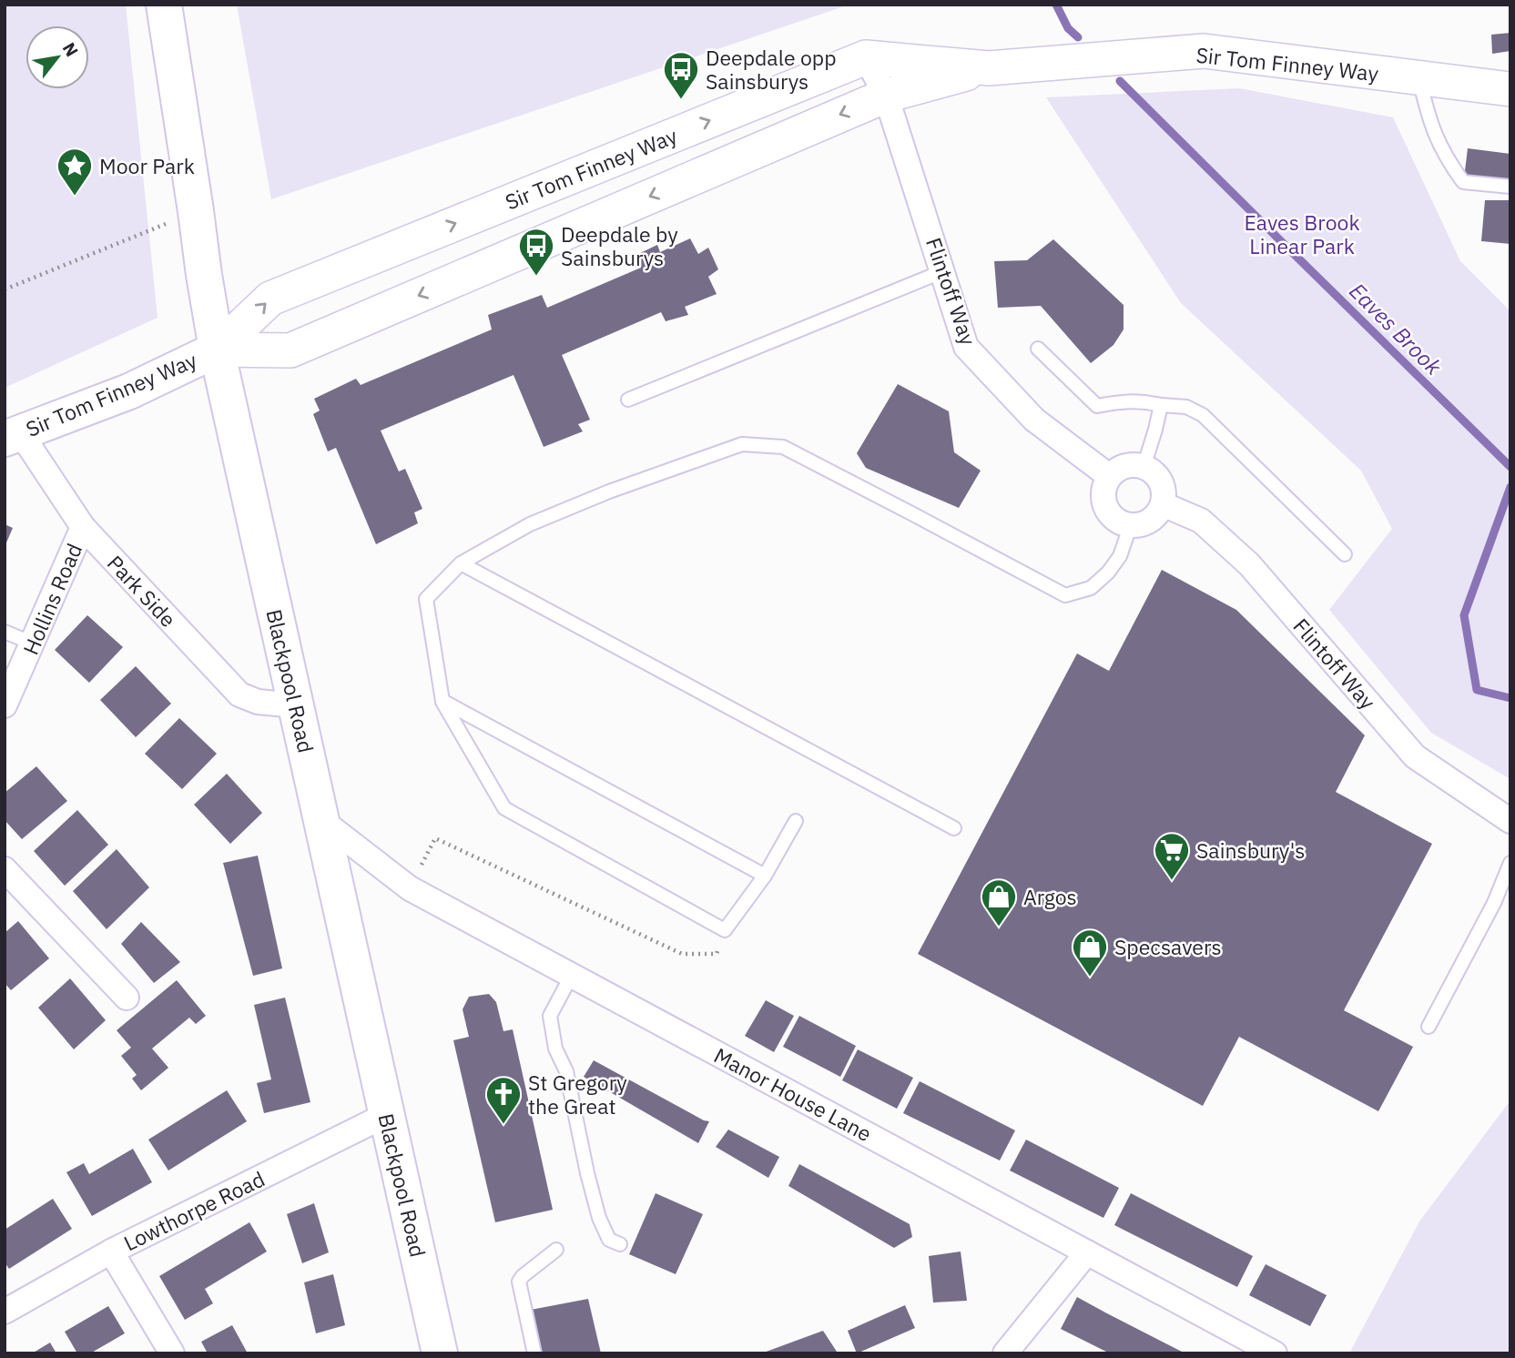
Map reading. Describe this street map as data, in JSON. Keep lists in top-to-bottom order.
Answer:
{
  "streets": {
    "main road": ["Sir Tom Finney Way", "Blackpool Road"],
    "street": [
      "Flintoff Way",
      "Park Side",
      "Hollins Road",
      "Manor House Lane",
      "Lowthorpe Road"
    ]
  },
  "crossings": [
    ["Sir Tom Finney Way", "Flintoff Way"],
    ["Sir Tom Finney Way", "Park Side"],
    ["Sir Tom Finney Way", "Blackpool Road"],
    ["Park Side", "Hollins Road"],
    ["Park Side", "Blackpool Road"],
    ["Blackpool Road", "Manor House Lane"],
    ["Blackpool Road", "Lowthorpe Road"]
  ],
  "water": ["Eaves Brook"],
  "parks": ["Eaves Brook Linear Park"],
  "places": {
    "bus stop": ["Deepdale opp Sainsburys", "Deepdale by Sainsburys"],
    "place": ["Moor Park"],
    "supermarket": ["Sainsbury's"],
    "shop": ["Argos", "Specsavers"],
    "church": ["St Gregory the Great"]
  },
  "north": "top right"
}
